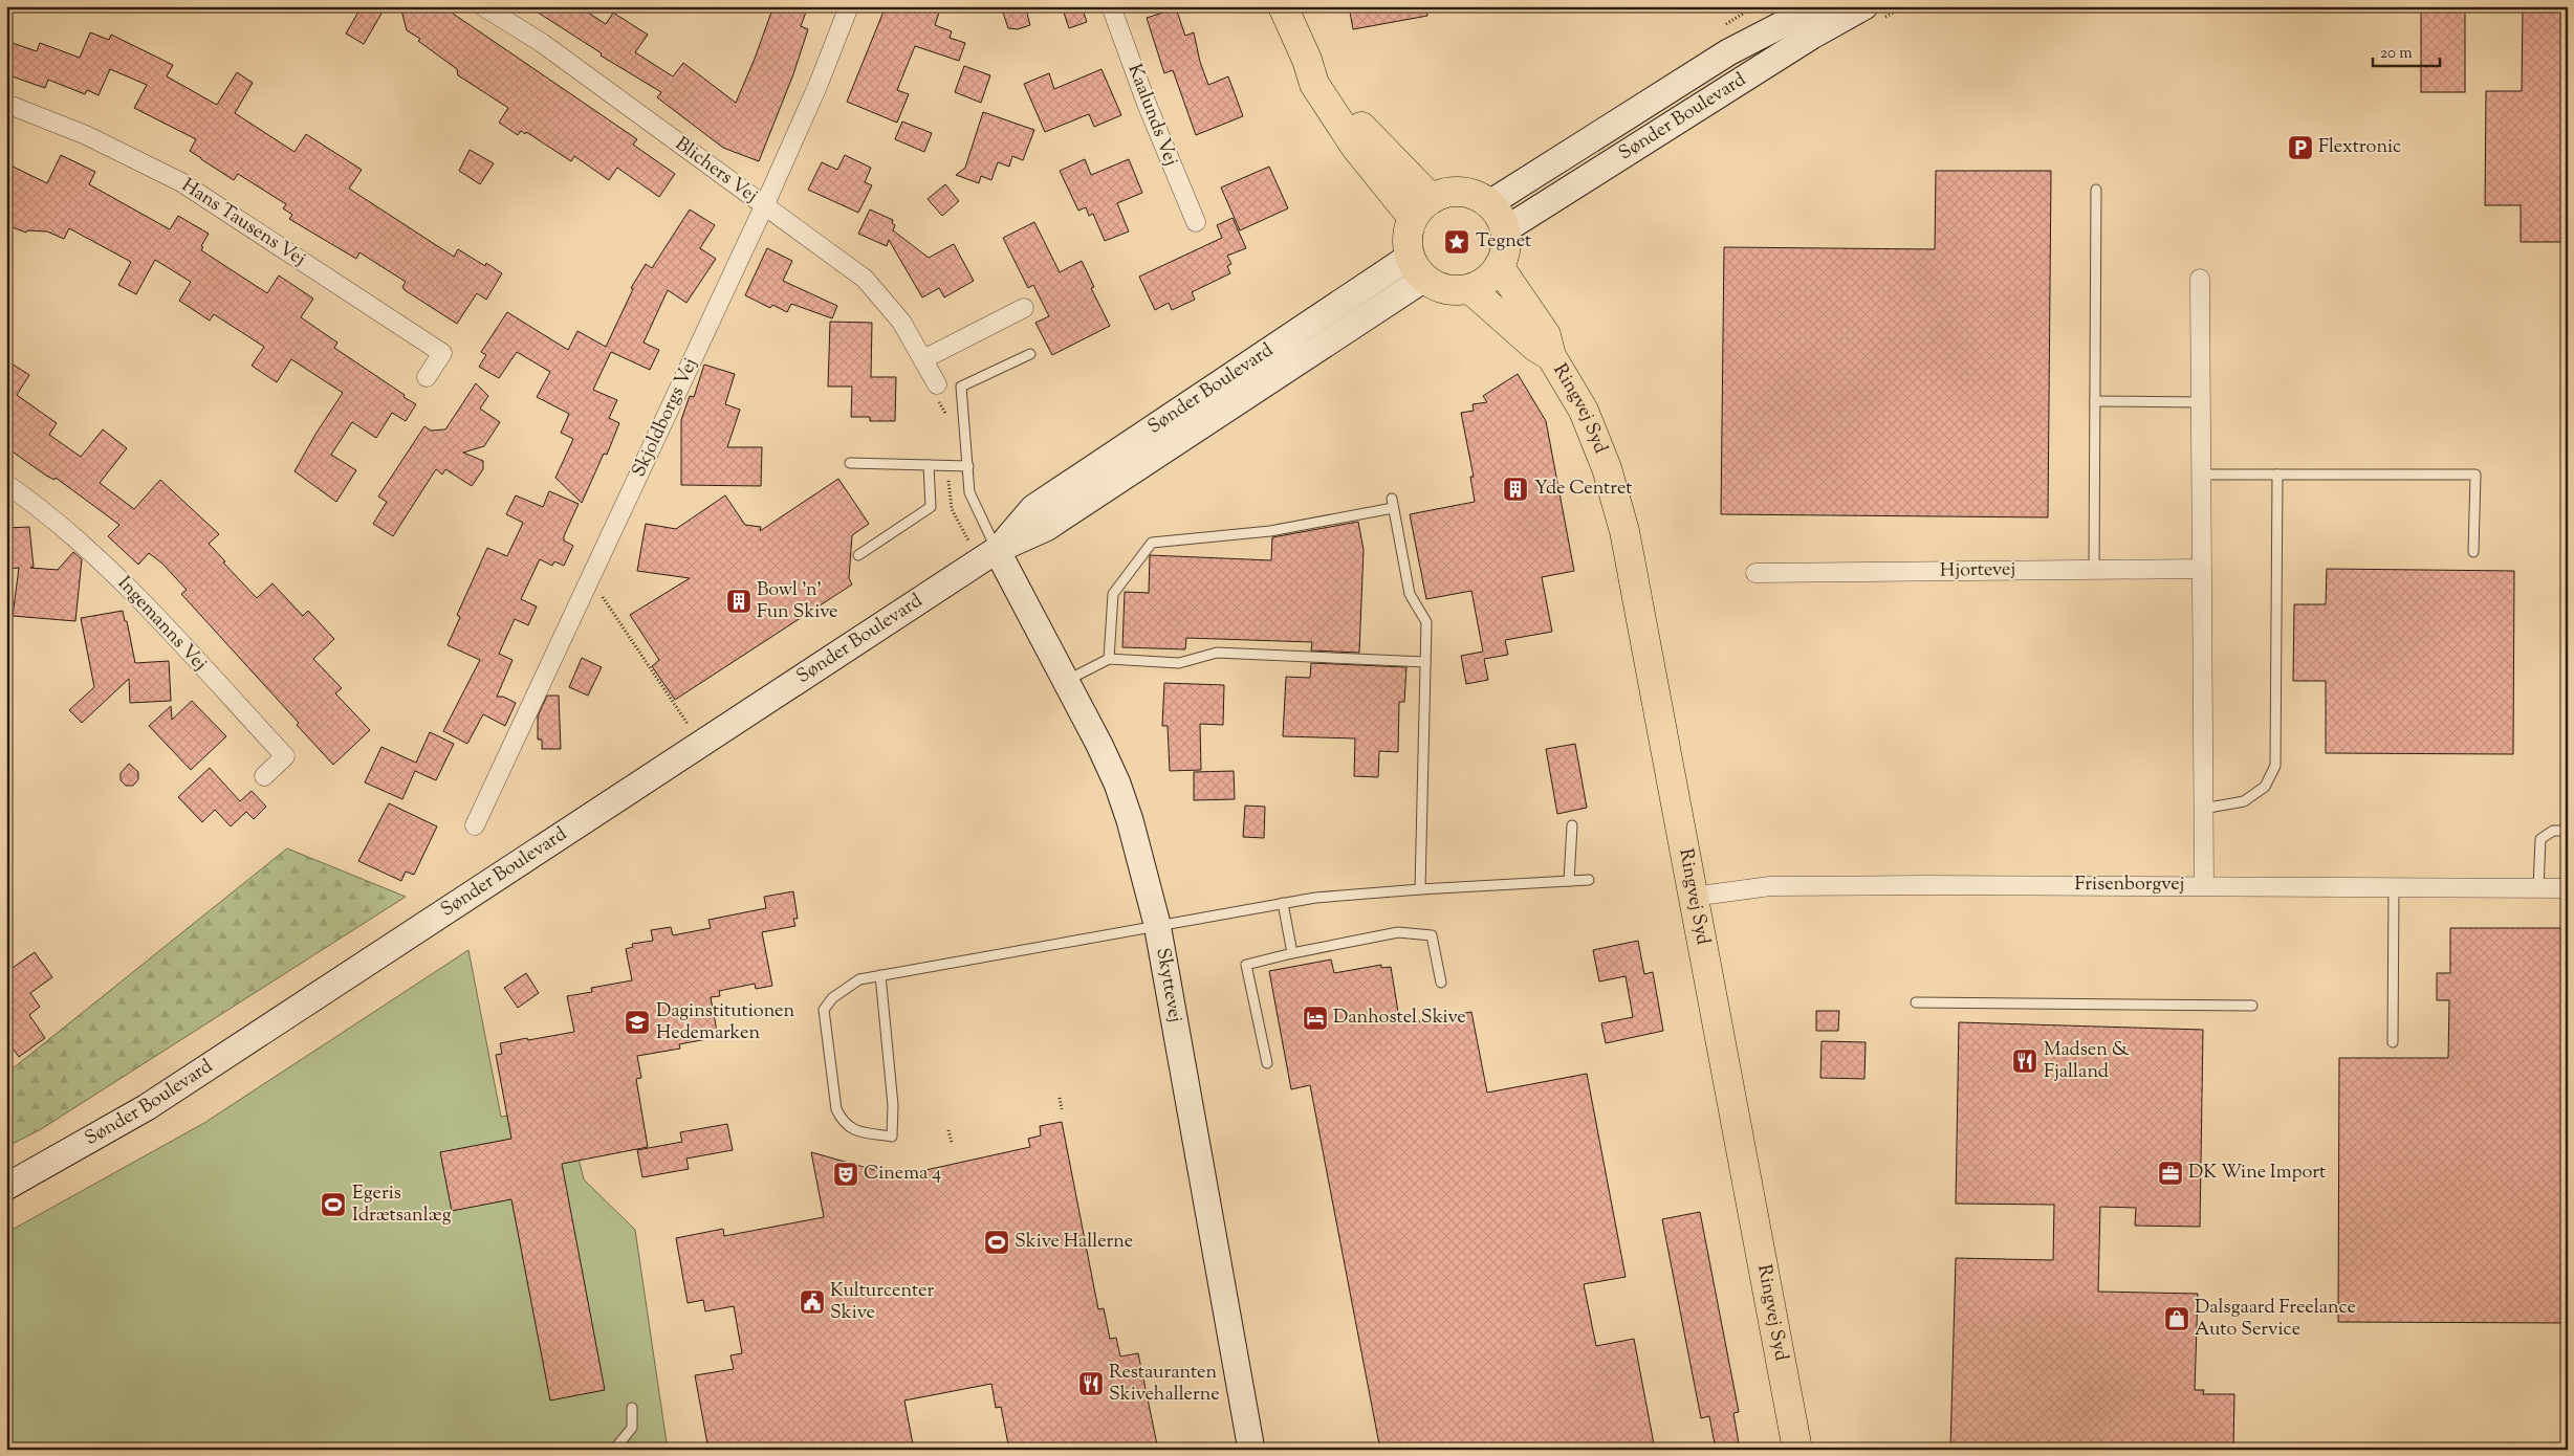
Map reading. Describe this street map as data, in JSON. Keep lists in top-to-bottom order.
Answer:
{
  "streets": {
    "main road": ["Ringvej Syd"],
    "street": [
      "Kaalunds Vej",
      "Sønder Boulevard",
      "Blichers Vej",
      "Hans Tausens Vej",
      "Skjoldborgs Vej",
      "Hjortevej",
      "Ingemanns Vej",
      "Frisenborgvej",
      "Skyttevej"
    ]
  },
  "crossings": [
    ["Sønder Boulevard", "Ringvej Syd"],
    ["Sønder Boulevard", "Skyttevej"],
    ["Blichers Vej", "Skjoldborgs Vej"],
    ["Ringvej Syd", "Frisenborgvej"]
  ],
  "places": {
    "parking": ["Flextronic"],
    "place": ["Tegnet"],
    "building": ["Yde Centret", "Bowl 'n' Fun Skive"],
    "hotel": ["Danhostel Skive"],
    "school or university": ["Daginstitutionen Hedemarken"],
    "restaurant": ["Madsen & Fjalland", "Restauranten Skivehallerne"],
    "office": ["DK Wine Import"],
    "theatre": ["Cinema 4"],
    "sports": ["Egeris Idrætsanlæg", "Skive Hallerne"],
    "public building": ["Kulturcenter Skive"],
    "shop": ["Dalsgaard Freelance Auto Service"]
  },
  "scale_bar": "20 m"
}
